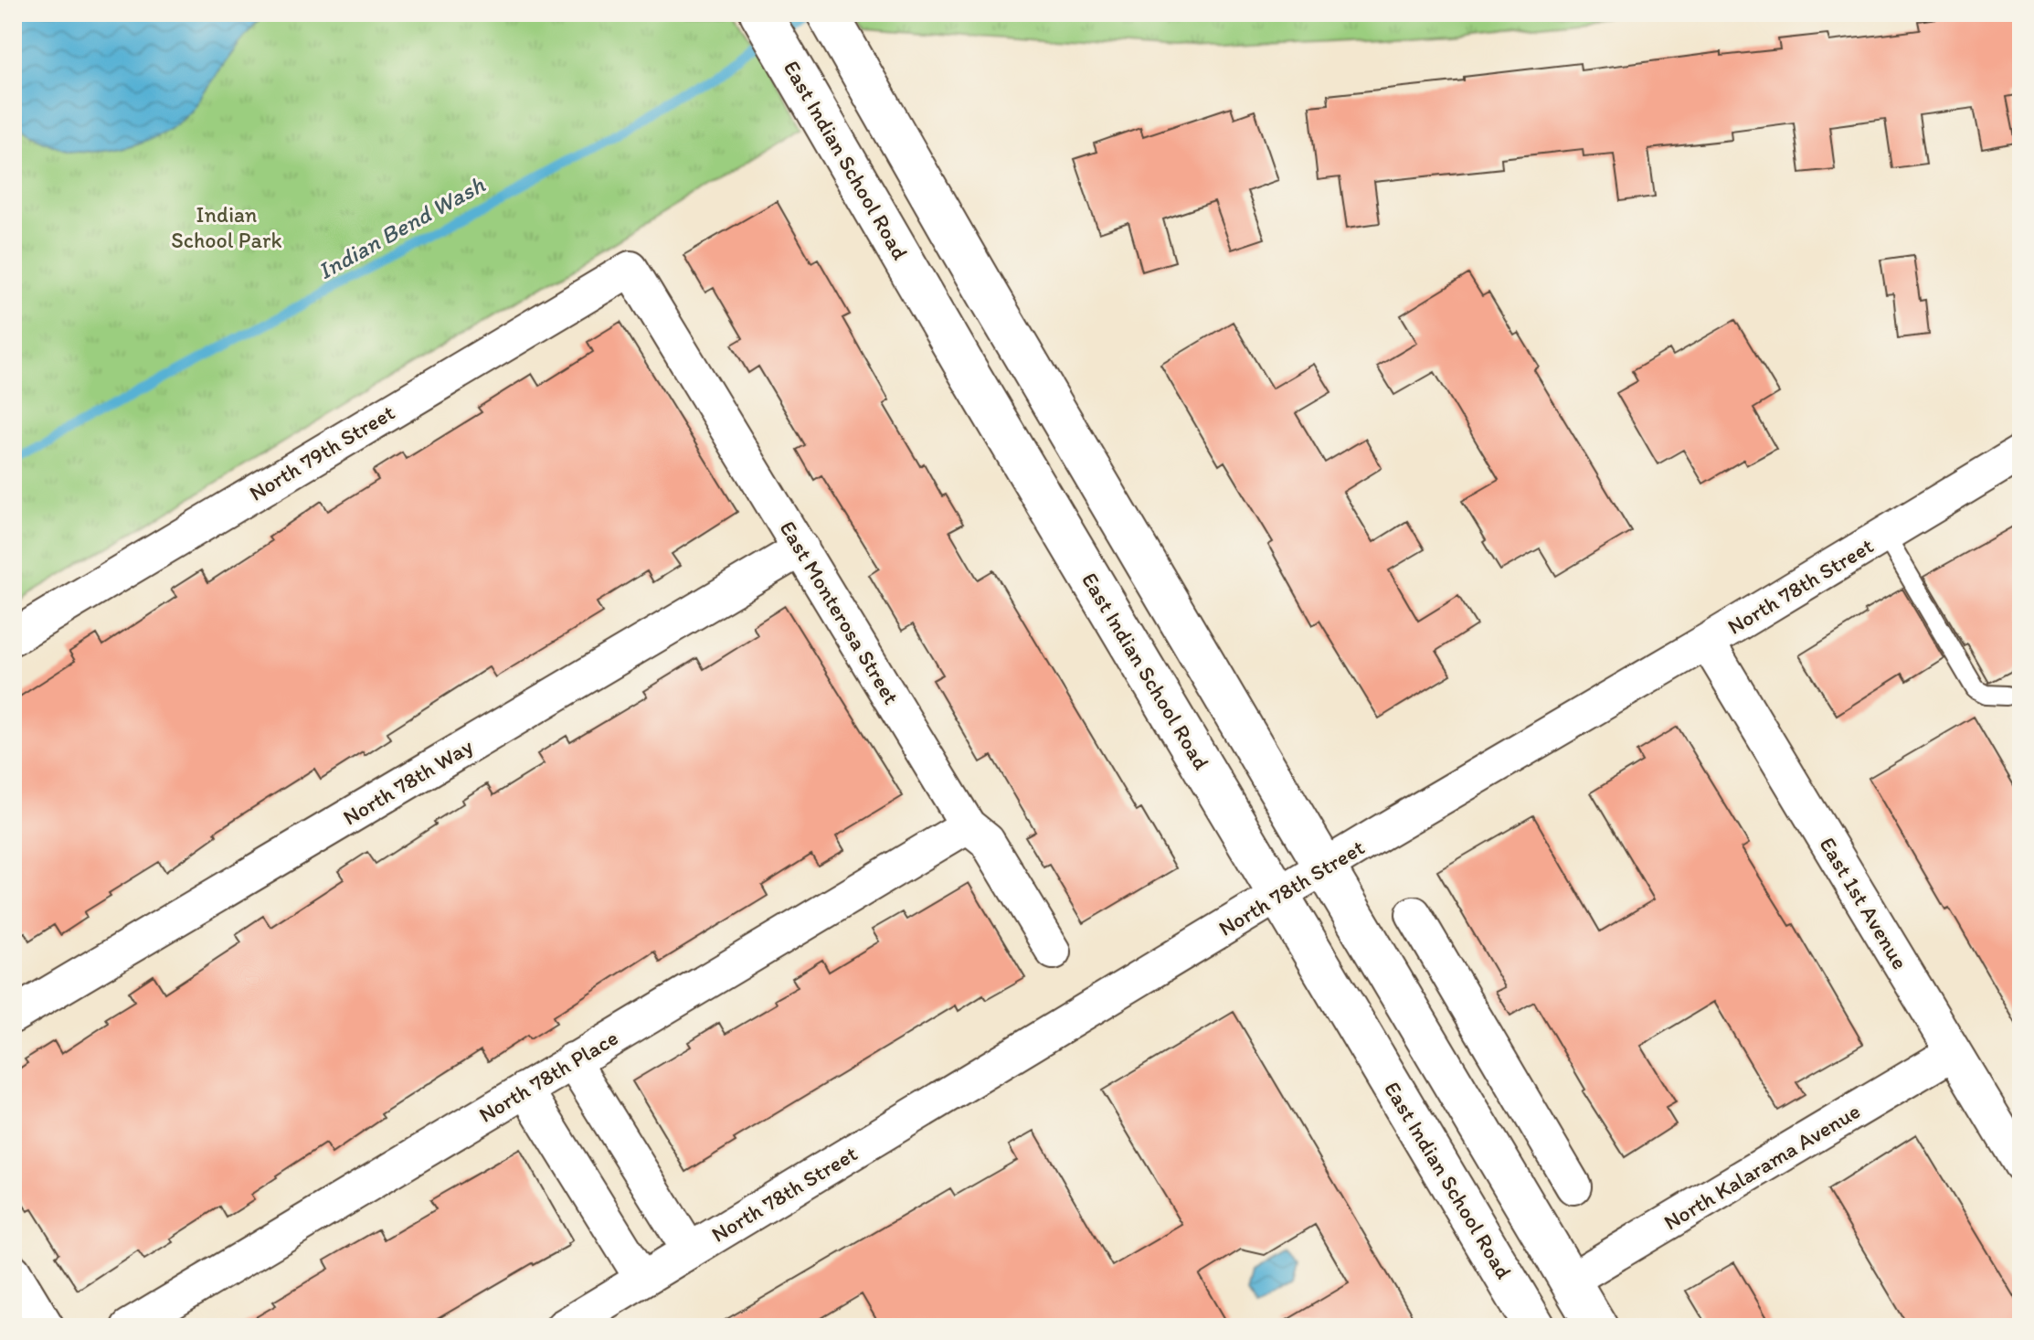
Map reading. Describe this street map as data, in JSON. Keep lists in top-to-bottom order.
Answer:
{
  "streets": {
    "main road": ["East Indian School Road"],
    "street": [
      "North 79th Street",
      "North 78th Street",
      "East Monterosa Street",
      "North 78th Way",
      "East 1st Avenue",
      "North 78th Place",
      "North Kalarama Avenue"
    ]
  },
  "crossings": [
    ["East Indian School Road", "North 78th Street"],
    ["North 79th Street", "East Monterosa Street"],
    ["North 78th Street", "East 1st Avenue"],
    ["East Monterosa Street", "North 78th Way"],
    ["East Monterosa Street", "North 78th Place"],
    ["East 1st Avenue", "North Kalarama Avenue"]
  ],
  "water": ["Indian Bend Wash"],
  "parks": ["Indian School Park"]
}
